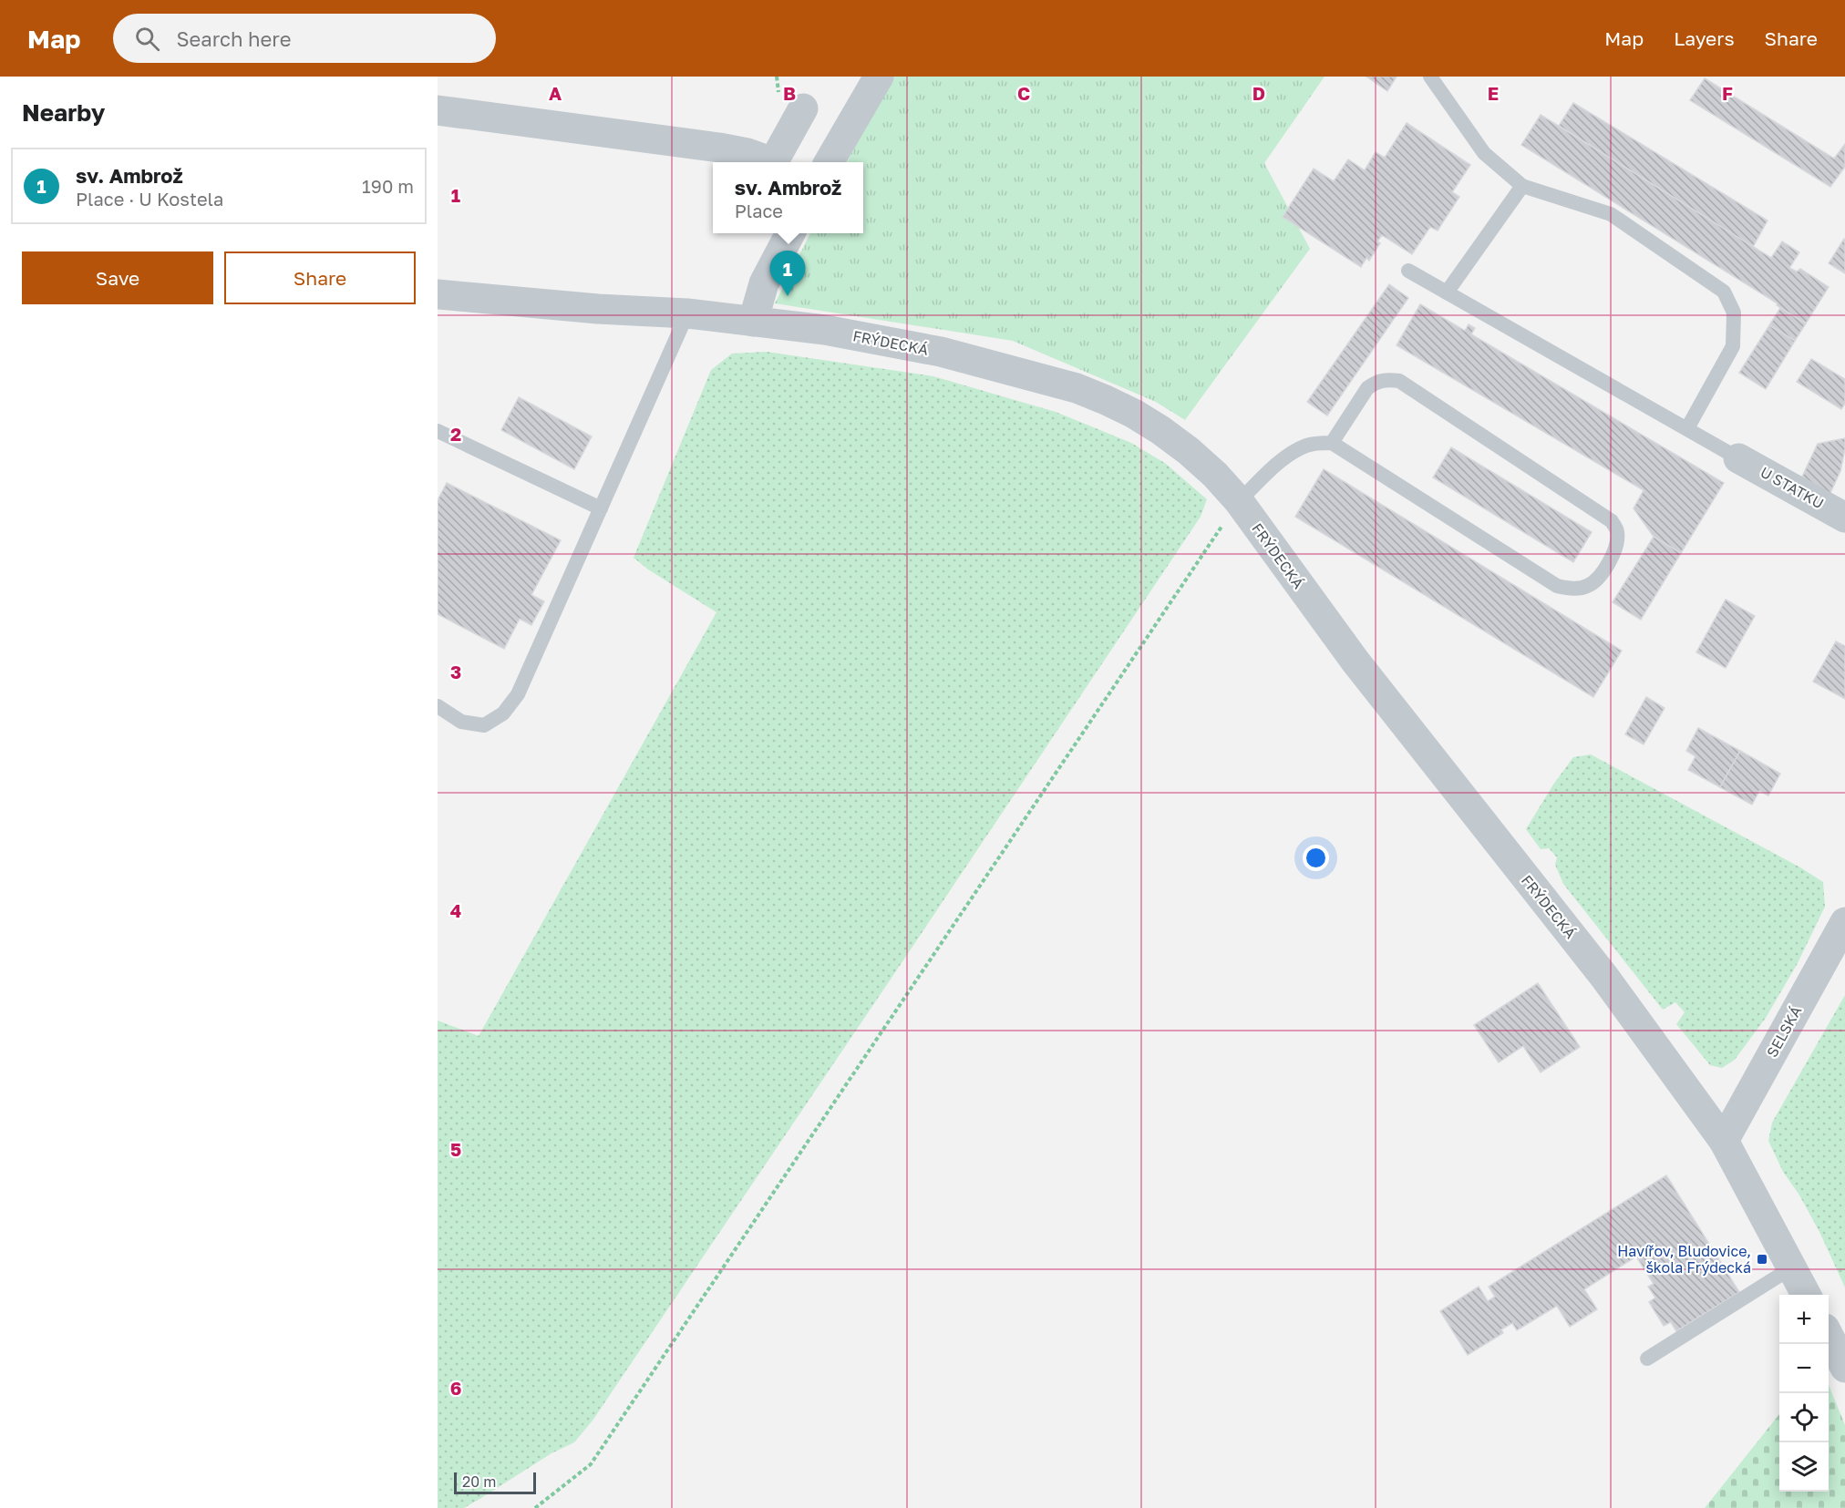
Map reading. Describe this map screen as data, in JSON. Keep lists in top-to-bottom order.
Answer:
{
  "streets": {
    "street": ["FRÝDECKÁ", "U STATKU", "SELSKÁ"]
  },
  "crossings": [
    ["FRÝDECKÁ", "SELSKÁ"]
  ],
  "places": {
    "transit": ["Havířov, Bludovice, škola Frýdecká"]
  },
  "scale_bar": "20 m",
  "page": {
    "header": "Map",
    "search": "Search here",
    "nav": ["Map", "Layers", "Share"],
    "heading": "Nearby",
    "list": [
      {
        "mark": "1",
        "name": "sv. Ambrož",
        "note": "Place · U Kostela",
        "value": "190 m"
      }
    ],
    "popup": ["sv. Ambrož", "Place"],
    "buttons": ["Save", "Share"],
    "pins": "1",
    "map_buttons": ["+", "−"],
    "scale": "20 m"
  },
  "grid": {
    "columns": [
      "A",
      "B",
      "C",
      "D",
      "E",
      "F"
    ],
    "rows": [
      "1",
      "2",
      "3",
      "4",
      "5",
      "6"
    ]
  }
}
